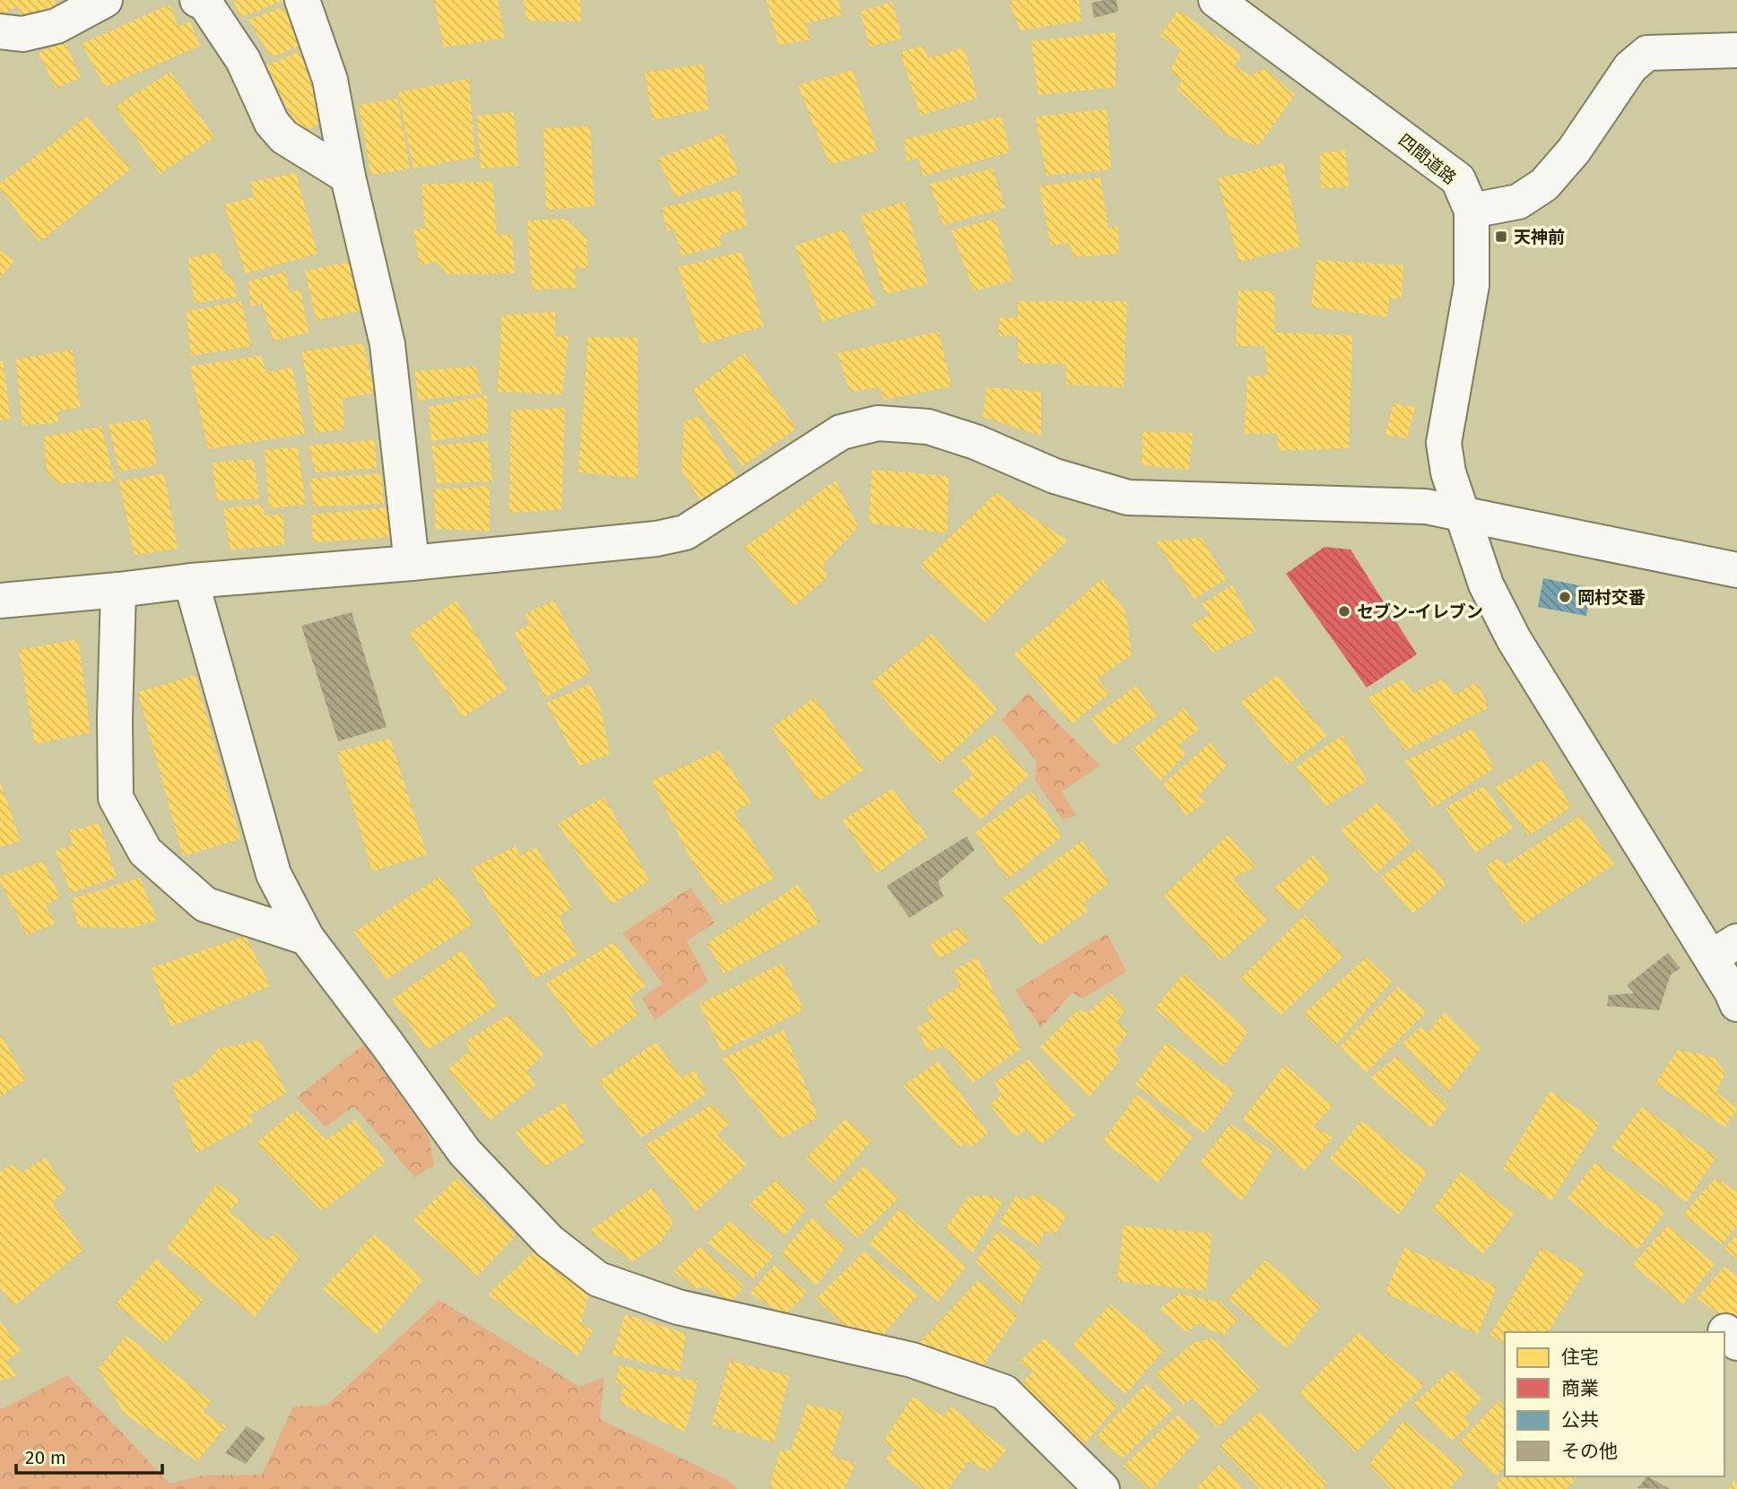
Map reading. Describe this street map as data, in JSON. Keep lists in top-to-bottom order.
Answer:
{
  "streets": {
    "street": ["四間道路"]
  },
  "places": {
    "transit": ["天神前"],
    "other": ["岡村交番", "セブン-イレブン"]
  },
  "legend": [
    "住宅",
    "商業",
    "公共",
    "その他"
  ],
  "scale_bar": "20 m"
}
